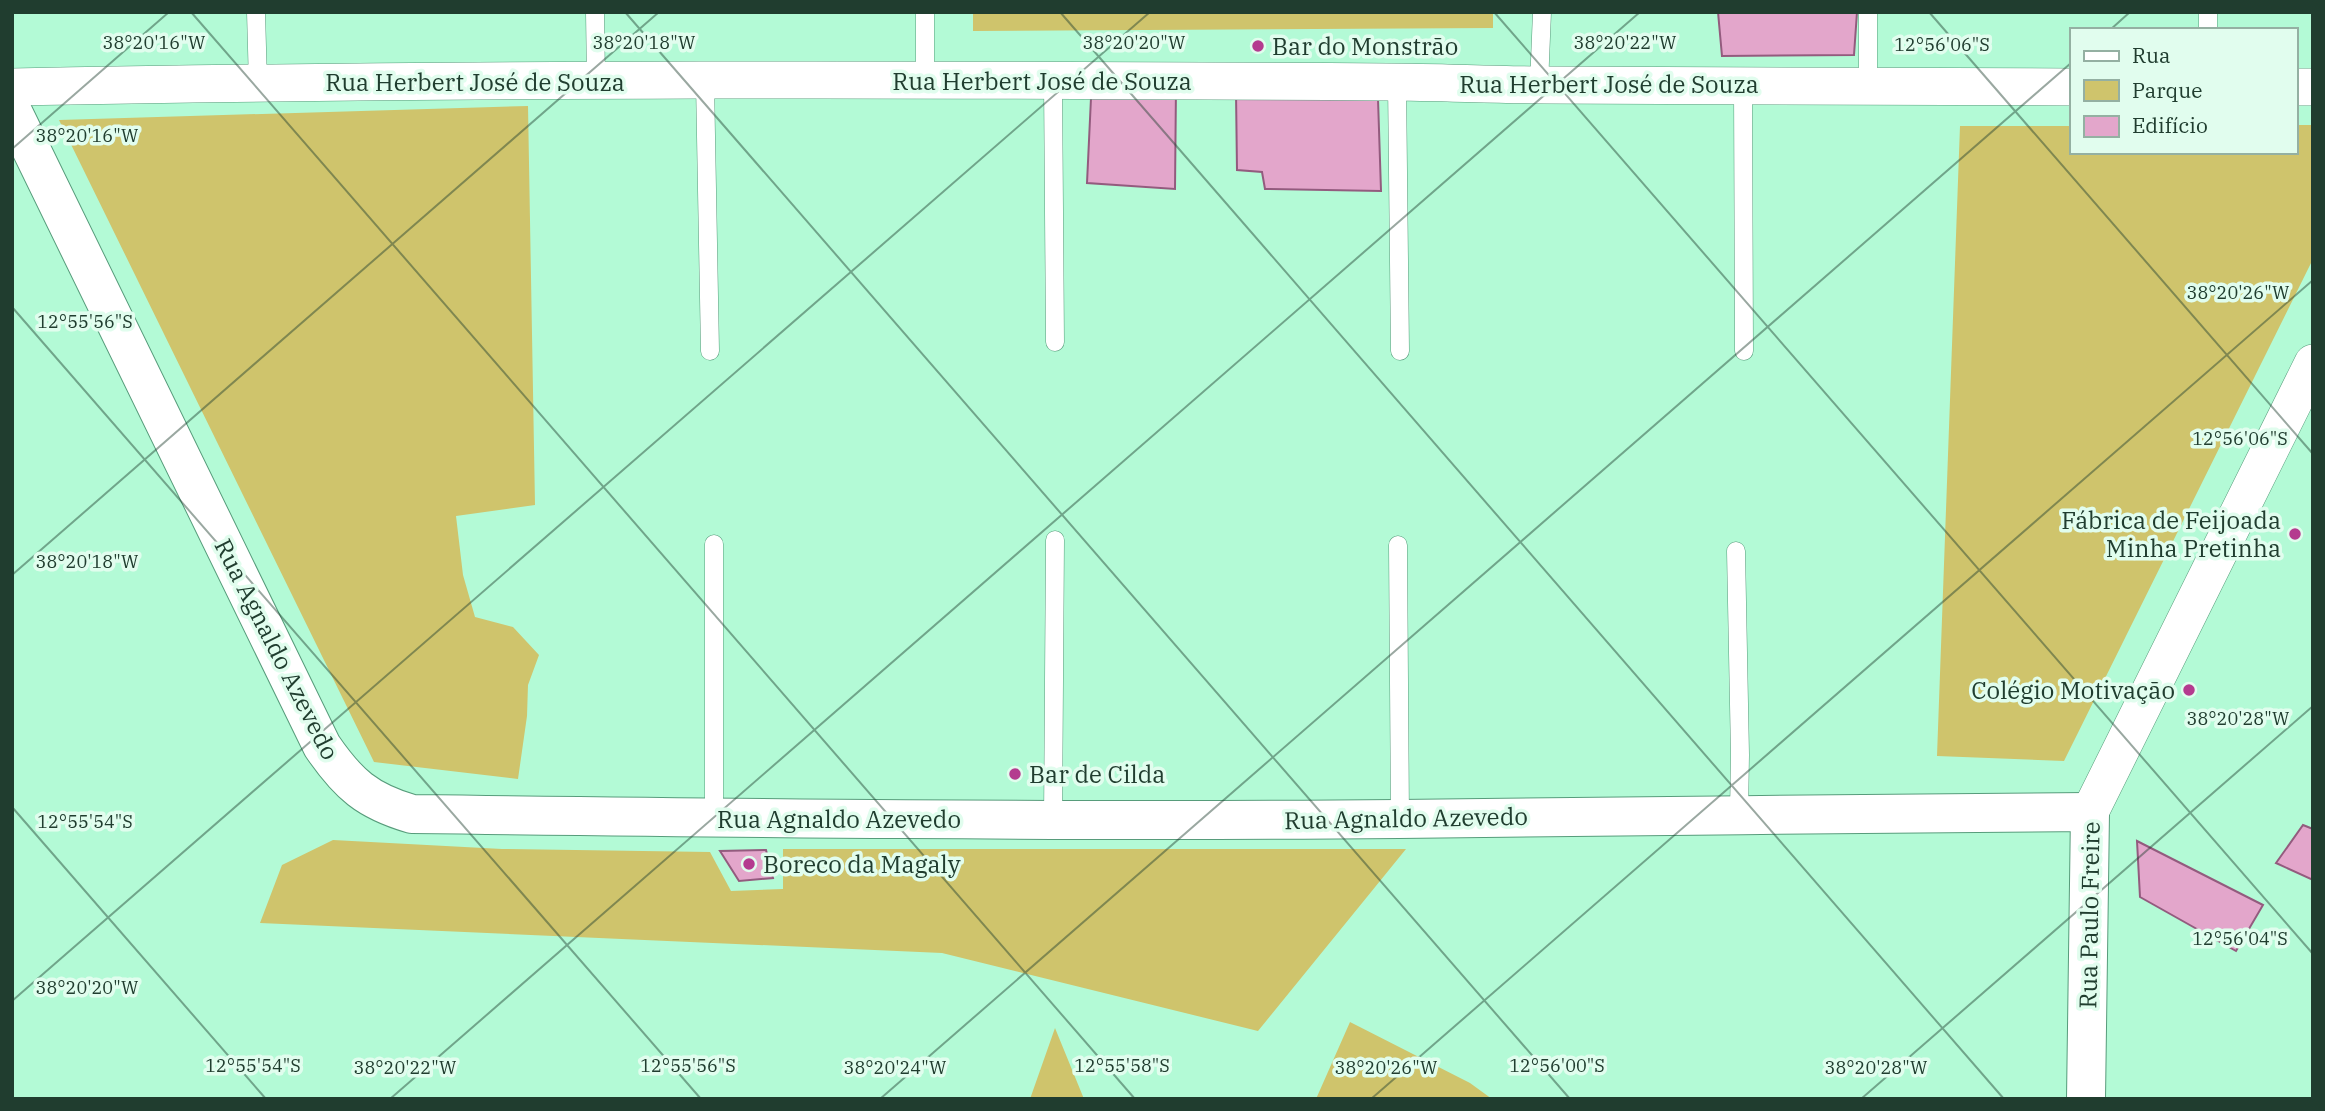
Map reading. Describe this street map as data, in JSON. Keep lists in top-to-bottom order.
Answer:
{
  "streets": {
    "street": ["Rua Herbert José de Souza", "Rua Agnaldo Azevedo", "Rua Paulo Freire"]
  },
  "crossings": [
    ["Rua Agnaldo Azevedo", "Rua Paulo Freire"]
  ],
  "places": [
    "Bar do Monstrão",
    "Fábrica de Feijoada Minha Pretinha",
    "Colégio Motivação",
    "Bar de Cilda",
    "Boreco da Magaly"
  ],
  "legend": ["Rua", "Parque", "Edifício"],
  "coordinates": [
    "38°20'16\"W",
    "38°20'18\"W",
    "38°20'20\"W",
    "38°20'22\"W",
    "12°56'06\"S",
    "38°20'26\"W",
    "12°55'56\"S",
    "38°20'28\"W",
    "12°55'54\"S",
    "12°56'04\"S",
    "12°55'58\"S",
    "12°56'00\"S",
    "38°20'24\"W"
  ]
}
